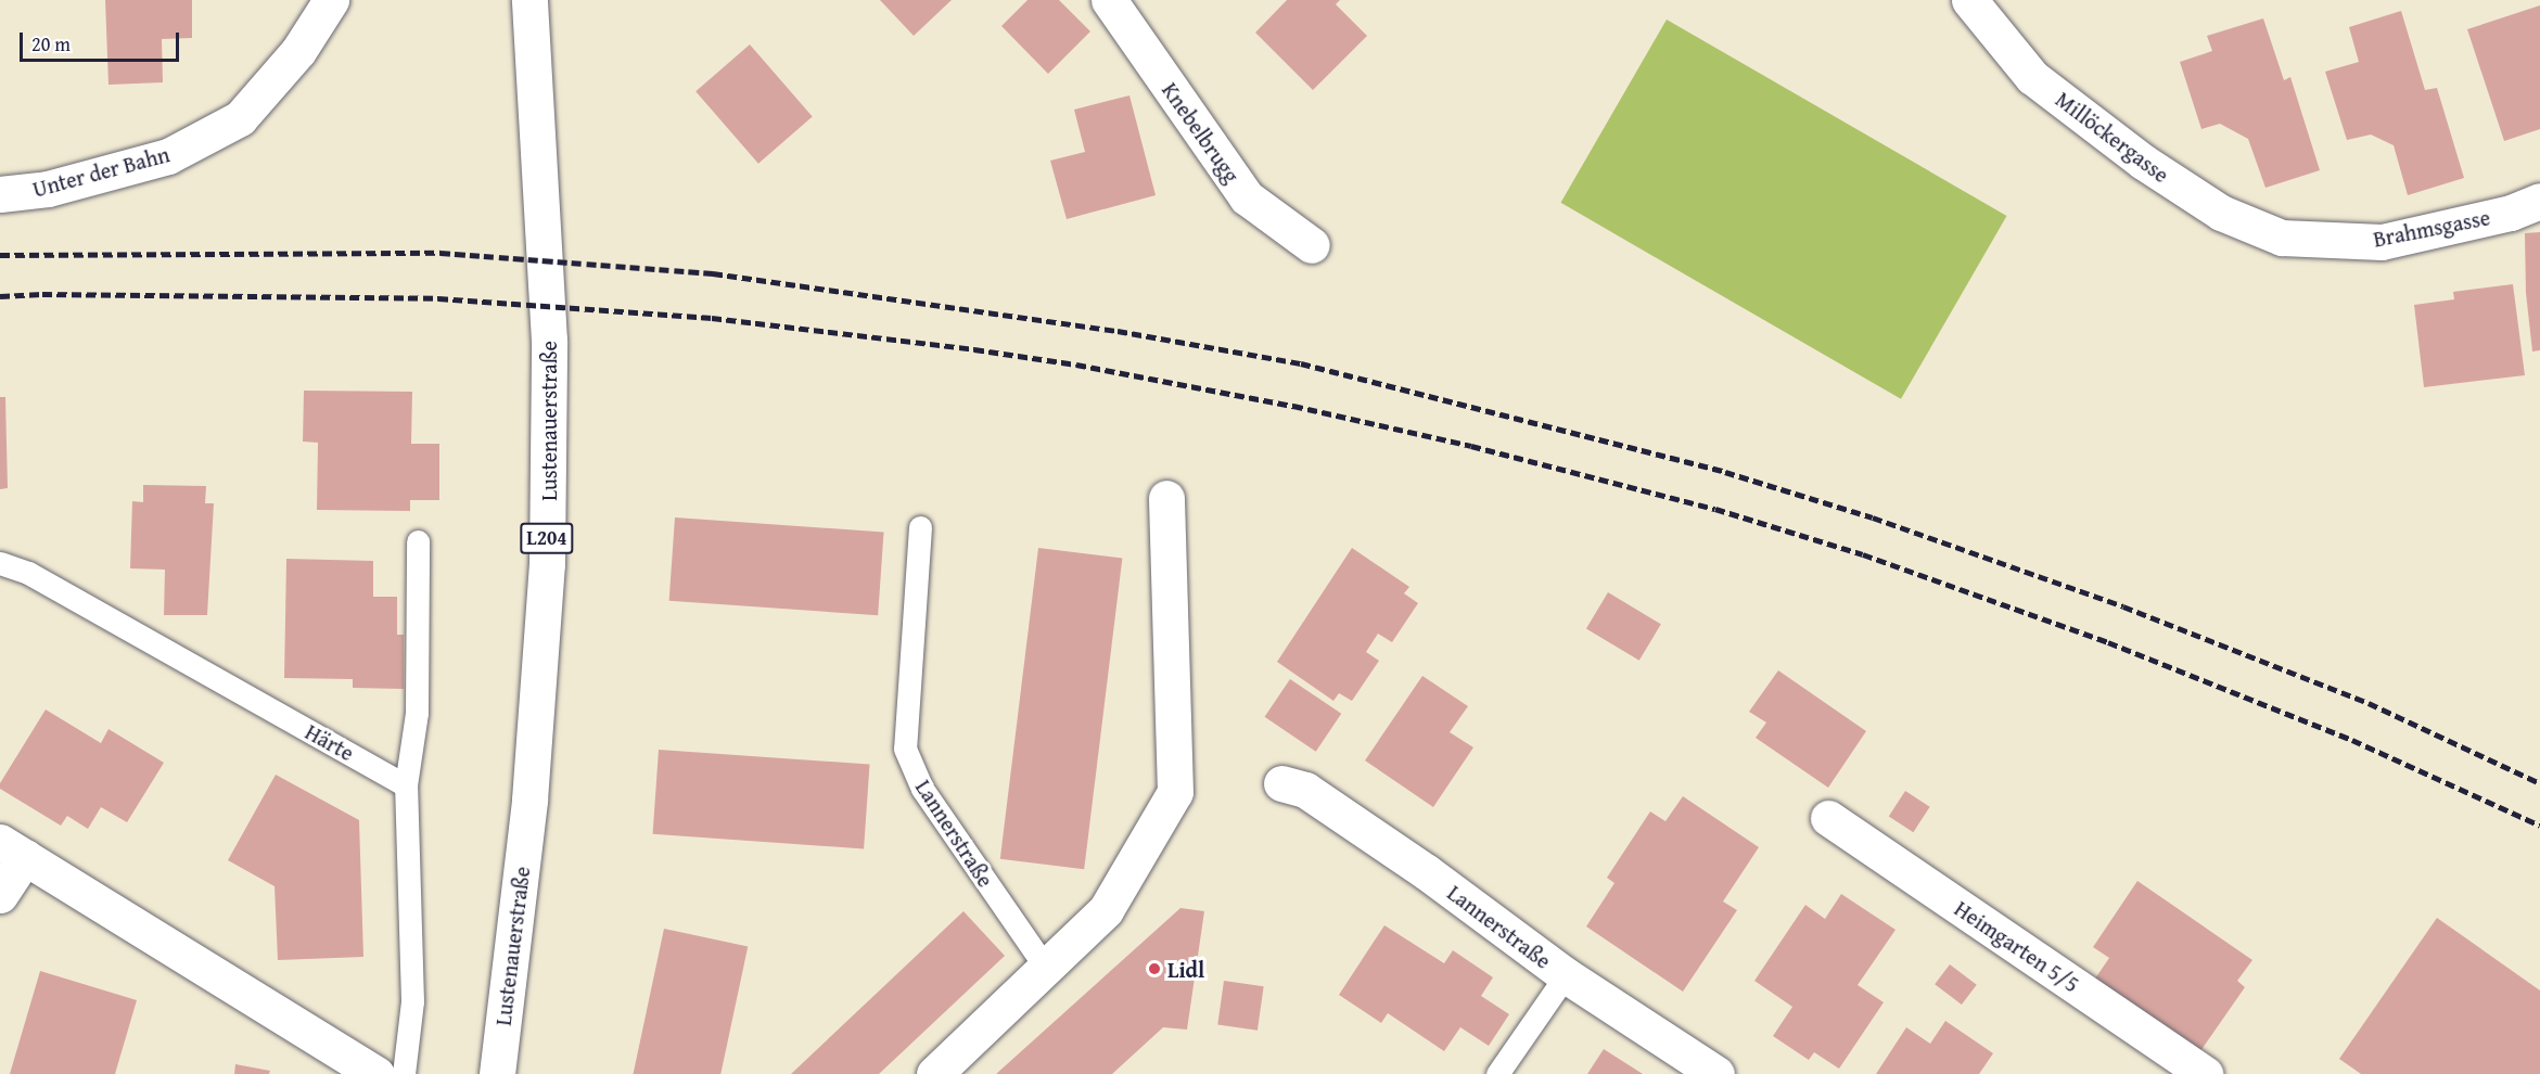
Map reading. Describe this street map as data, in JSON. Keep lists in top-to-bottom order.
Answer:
{
  "streets": {
    "street": [
      "Knebelbrugg",
      "Millöckergasse",
      "Unter der Bahn",
      "Brahmsgasse",
      "Lustenauerstraße",
      "L204",
      "Lannerstraße",
      "Heimgarten 5/5"
    ],
    "lane": ["Härte"]
  },
  "crossings": [
    ["Millöckergasse", "Brahmsgasse"]
  ],
  "places": ["Lidl"],
  "scale_bar": "20 m"
}
